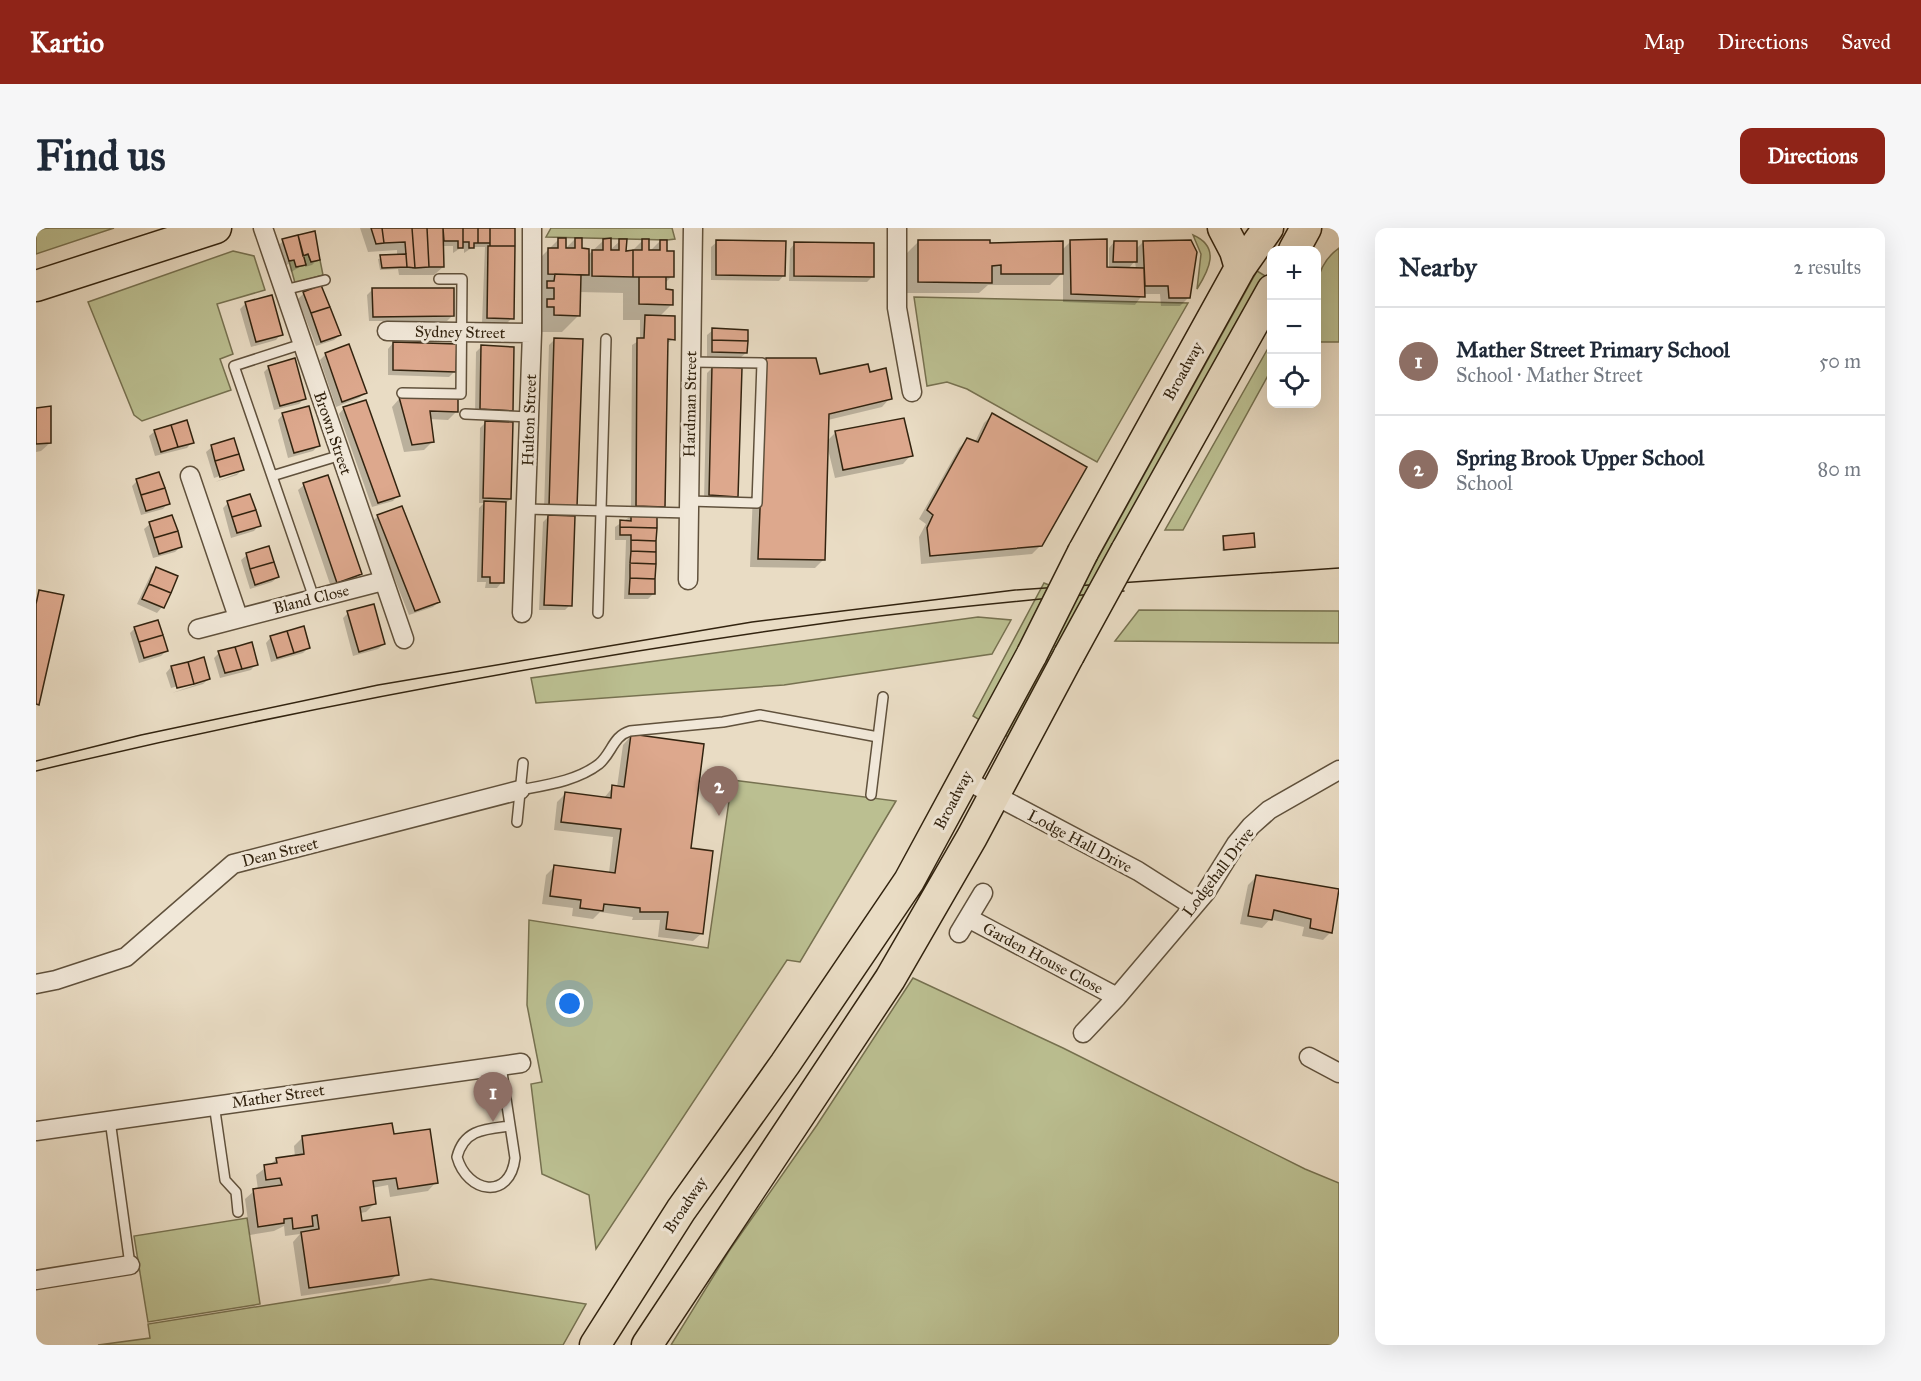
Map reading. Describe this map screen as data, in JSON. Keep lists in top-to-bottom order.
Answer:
{
  "streets": {
    "highway": ["Broadway"],
    "street": [
      "Sydney Street",
      "Hardman Street",
      "Hulton Street",
      "Brown Street",
      "Bland Close",
      "Lodge Hall Drive",
      "Dean Street",
      "Lodgehall Drive",
      "Garden House Close",
      "Mather Street"
    ]
  },
  "crossings": [
    ["Sydney Street", "Hulton Street"],
    ["Broadway", "Lodge Hall Drive"],
    ["Brown Street", "Bland Close"],
    ["Lodge Hall Drive", "Lodgehall Drive"],
    ["Lodgehall Drive", "Garden House Close"]
  ],
  "page": {
    "header": "Kartio",
    "nav": ["Map", "Directions", "Saved"],
    "buttons": "Directions",
    "title": "Find us",
    "heading": ["Nearby", "2 results"],
    "map_buttons": ["+", "−"],
    "list": [
      {
        "mark": "1",
        "name": "Mather Street Primary School",
        "note": "School · Mather Street",
        "value": "50 m"
      },
      {
        "mark": "2",
        "name": "Spring Brook Upper School",
        "note": "School",
        "value": "80 m"
      }
    ],
    "pins": ["2", "1"]
  }
}
